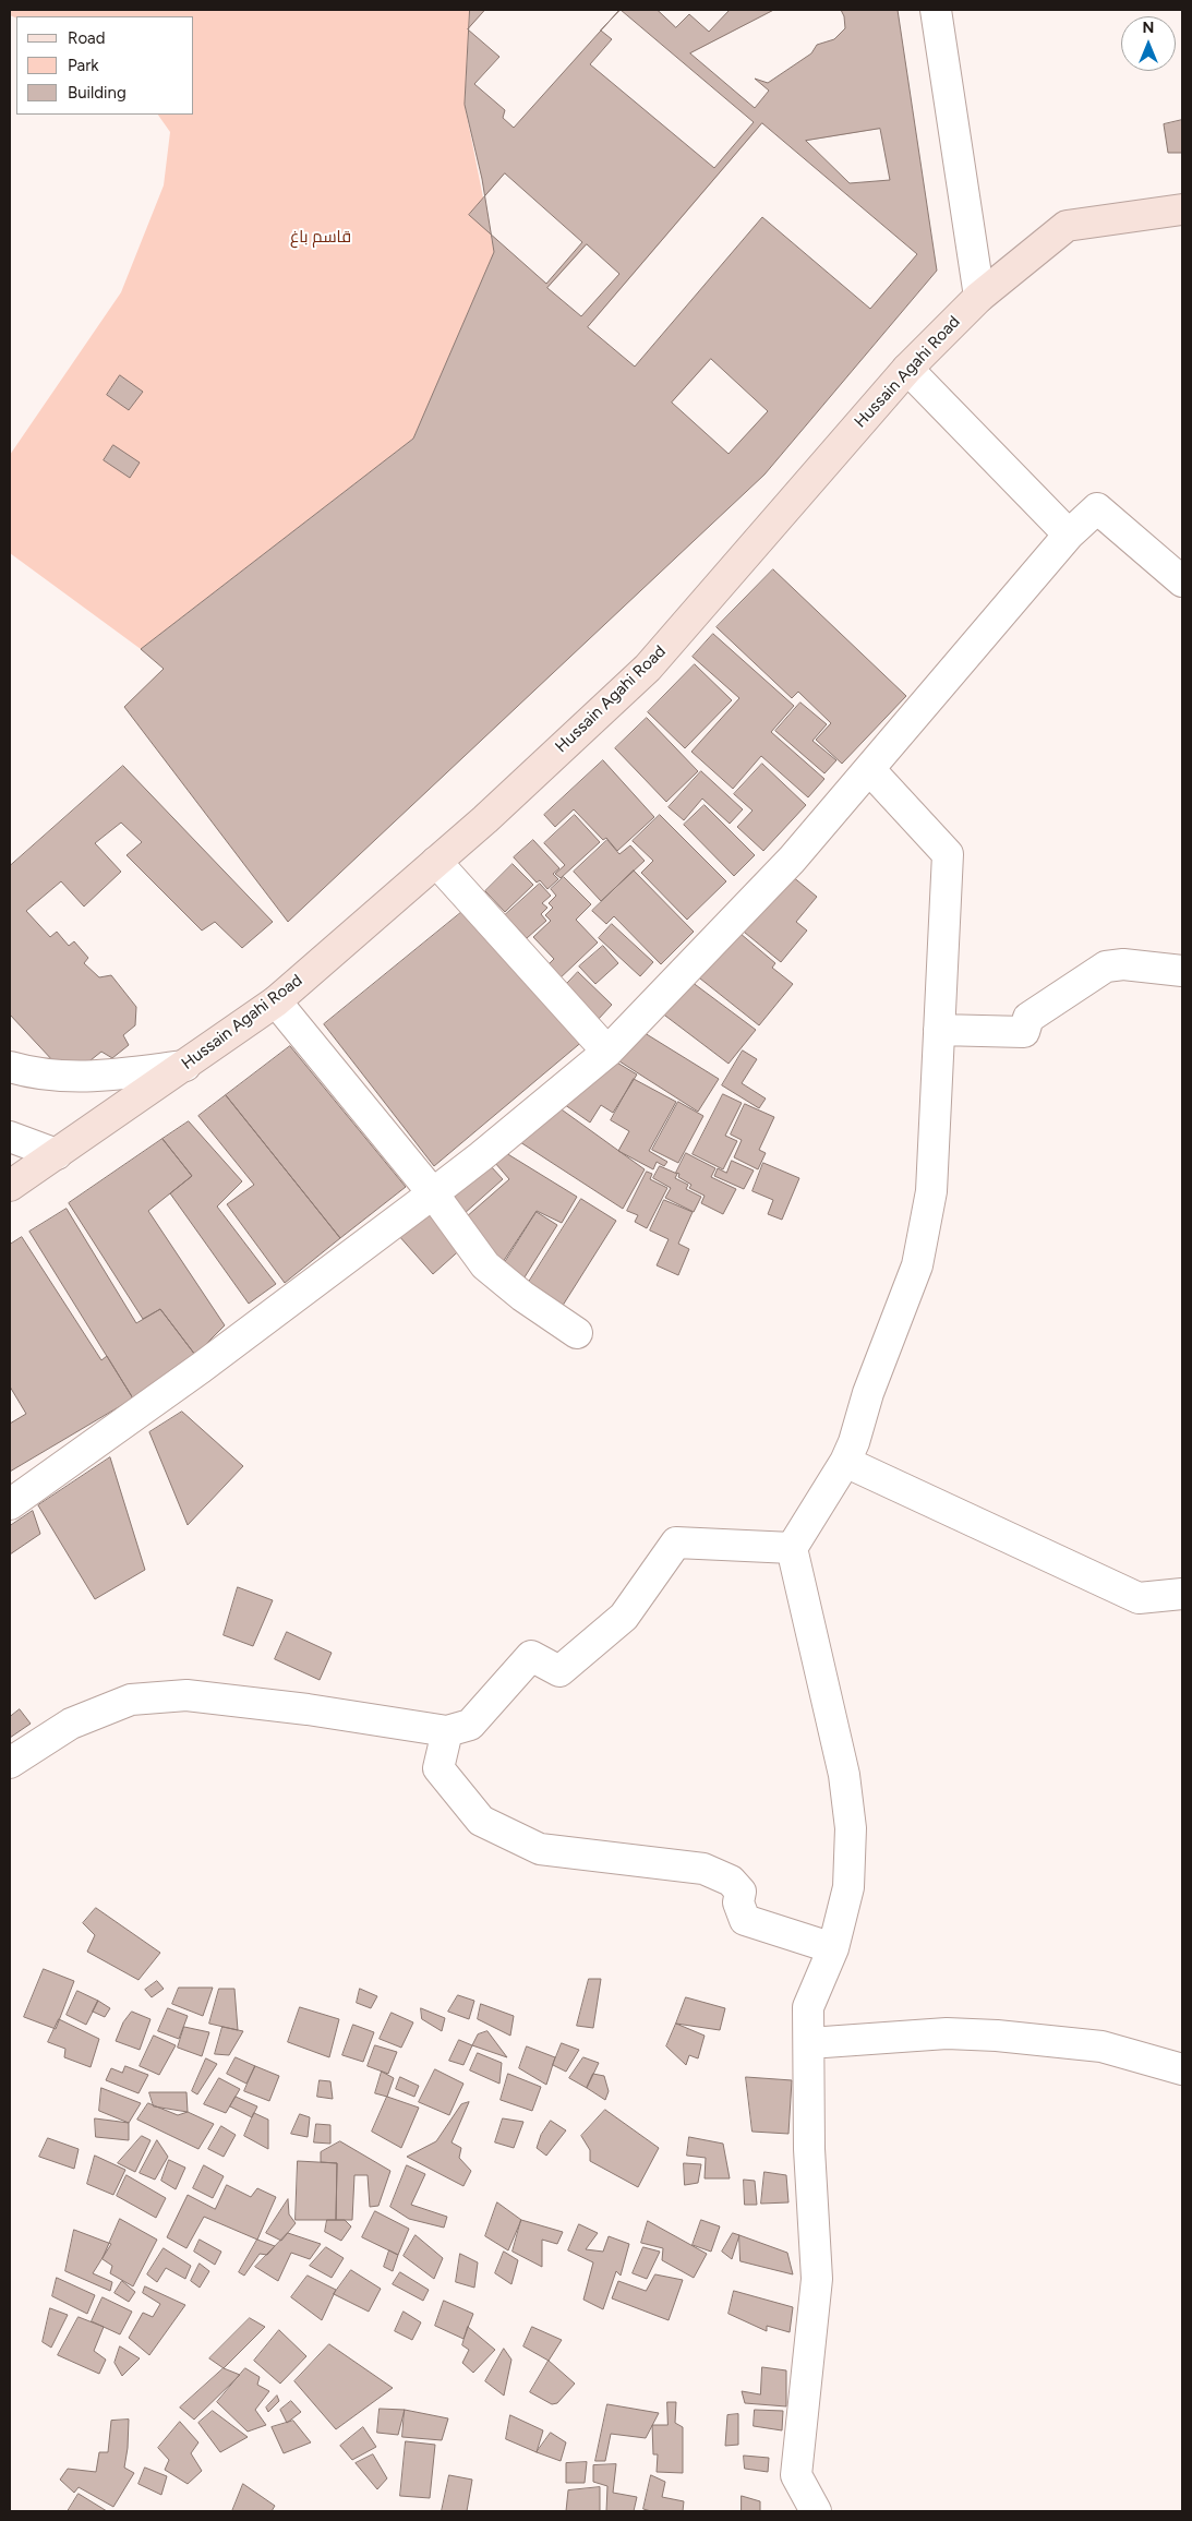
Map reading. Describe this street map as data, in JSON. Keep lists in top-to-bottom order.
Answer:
{
  "streets": {
    "main road": ["Hussain Agahi Road"]
  },
  "parks": ["قاسم باغ"],
  "legend": ["Road", "Park", "Building"],
  "north": "top"
}
